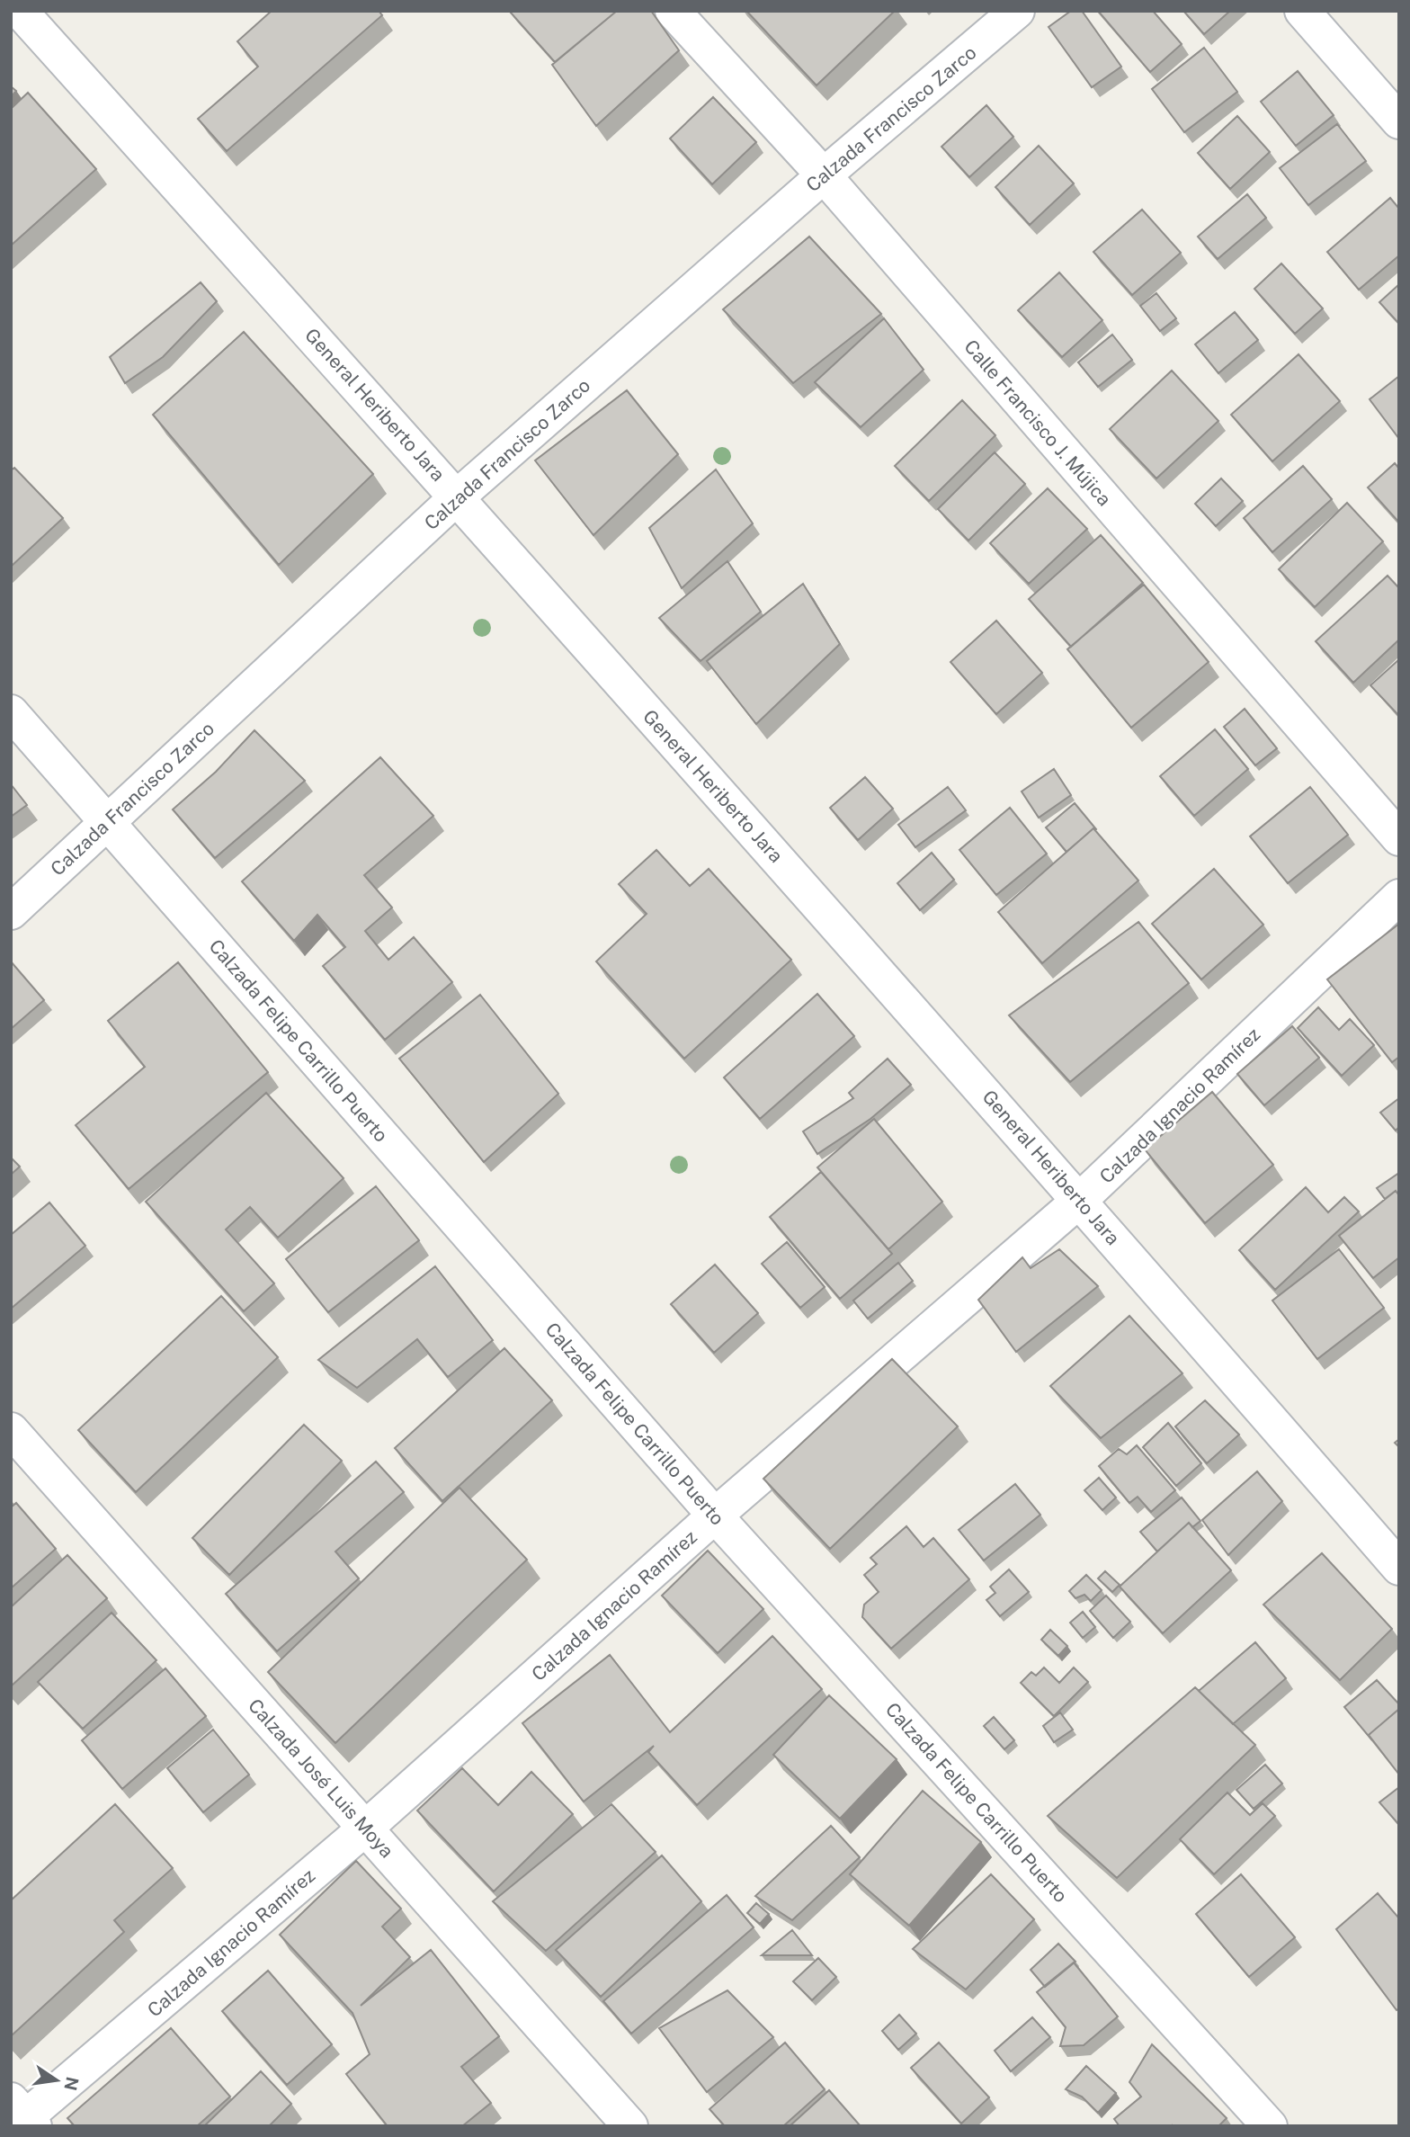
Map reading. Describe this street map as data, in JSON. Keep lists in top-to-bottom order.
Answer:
{
  "streets": {
    "street": [
      "Calzada Francisco Zarco",
      "General Heriberto Jara",
      "Calle Francisco J. Mújica",
      "Calzada Felipe Carrillo Puerto",
      "Calzada Ignacio Ramírez",
      "Calzada José Luis Moya"
    ]
  },
  "crossings": [
    ["Calzada Francisco Zarco", "General Heriberto Jara"],
    ["Calzada Francisco Zarco", "Calle Francisco J. Mújica"],
    ["Calzada Francisco Zarco", "Calzada Felipe Carrillo Puerto"],
    ["General Heriberto Jara", "Calzada Ignacio Ramírez"],
    ["Calzada Felipe Carrillo Puerto", "Calzada Ignacio Ramírez"],
    ["Calzada Ignacio Ramírez", "Calzada José Luis Moya"]
  ],
  "north": "right"
}
